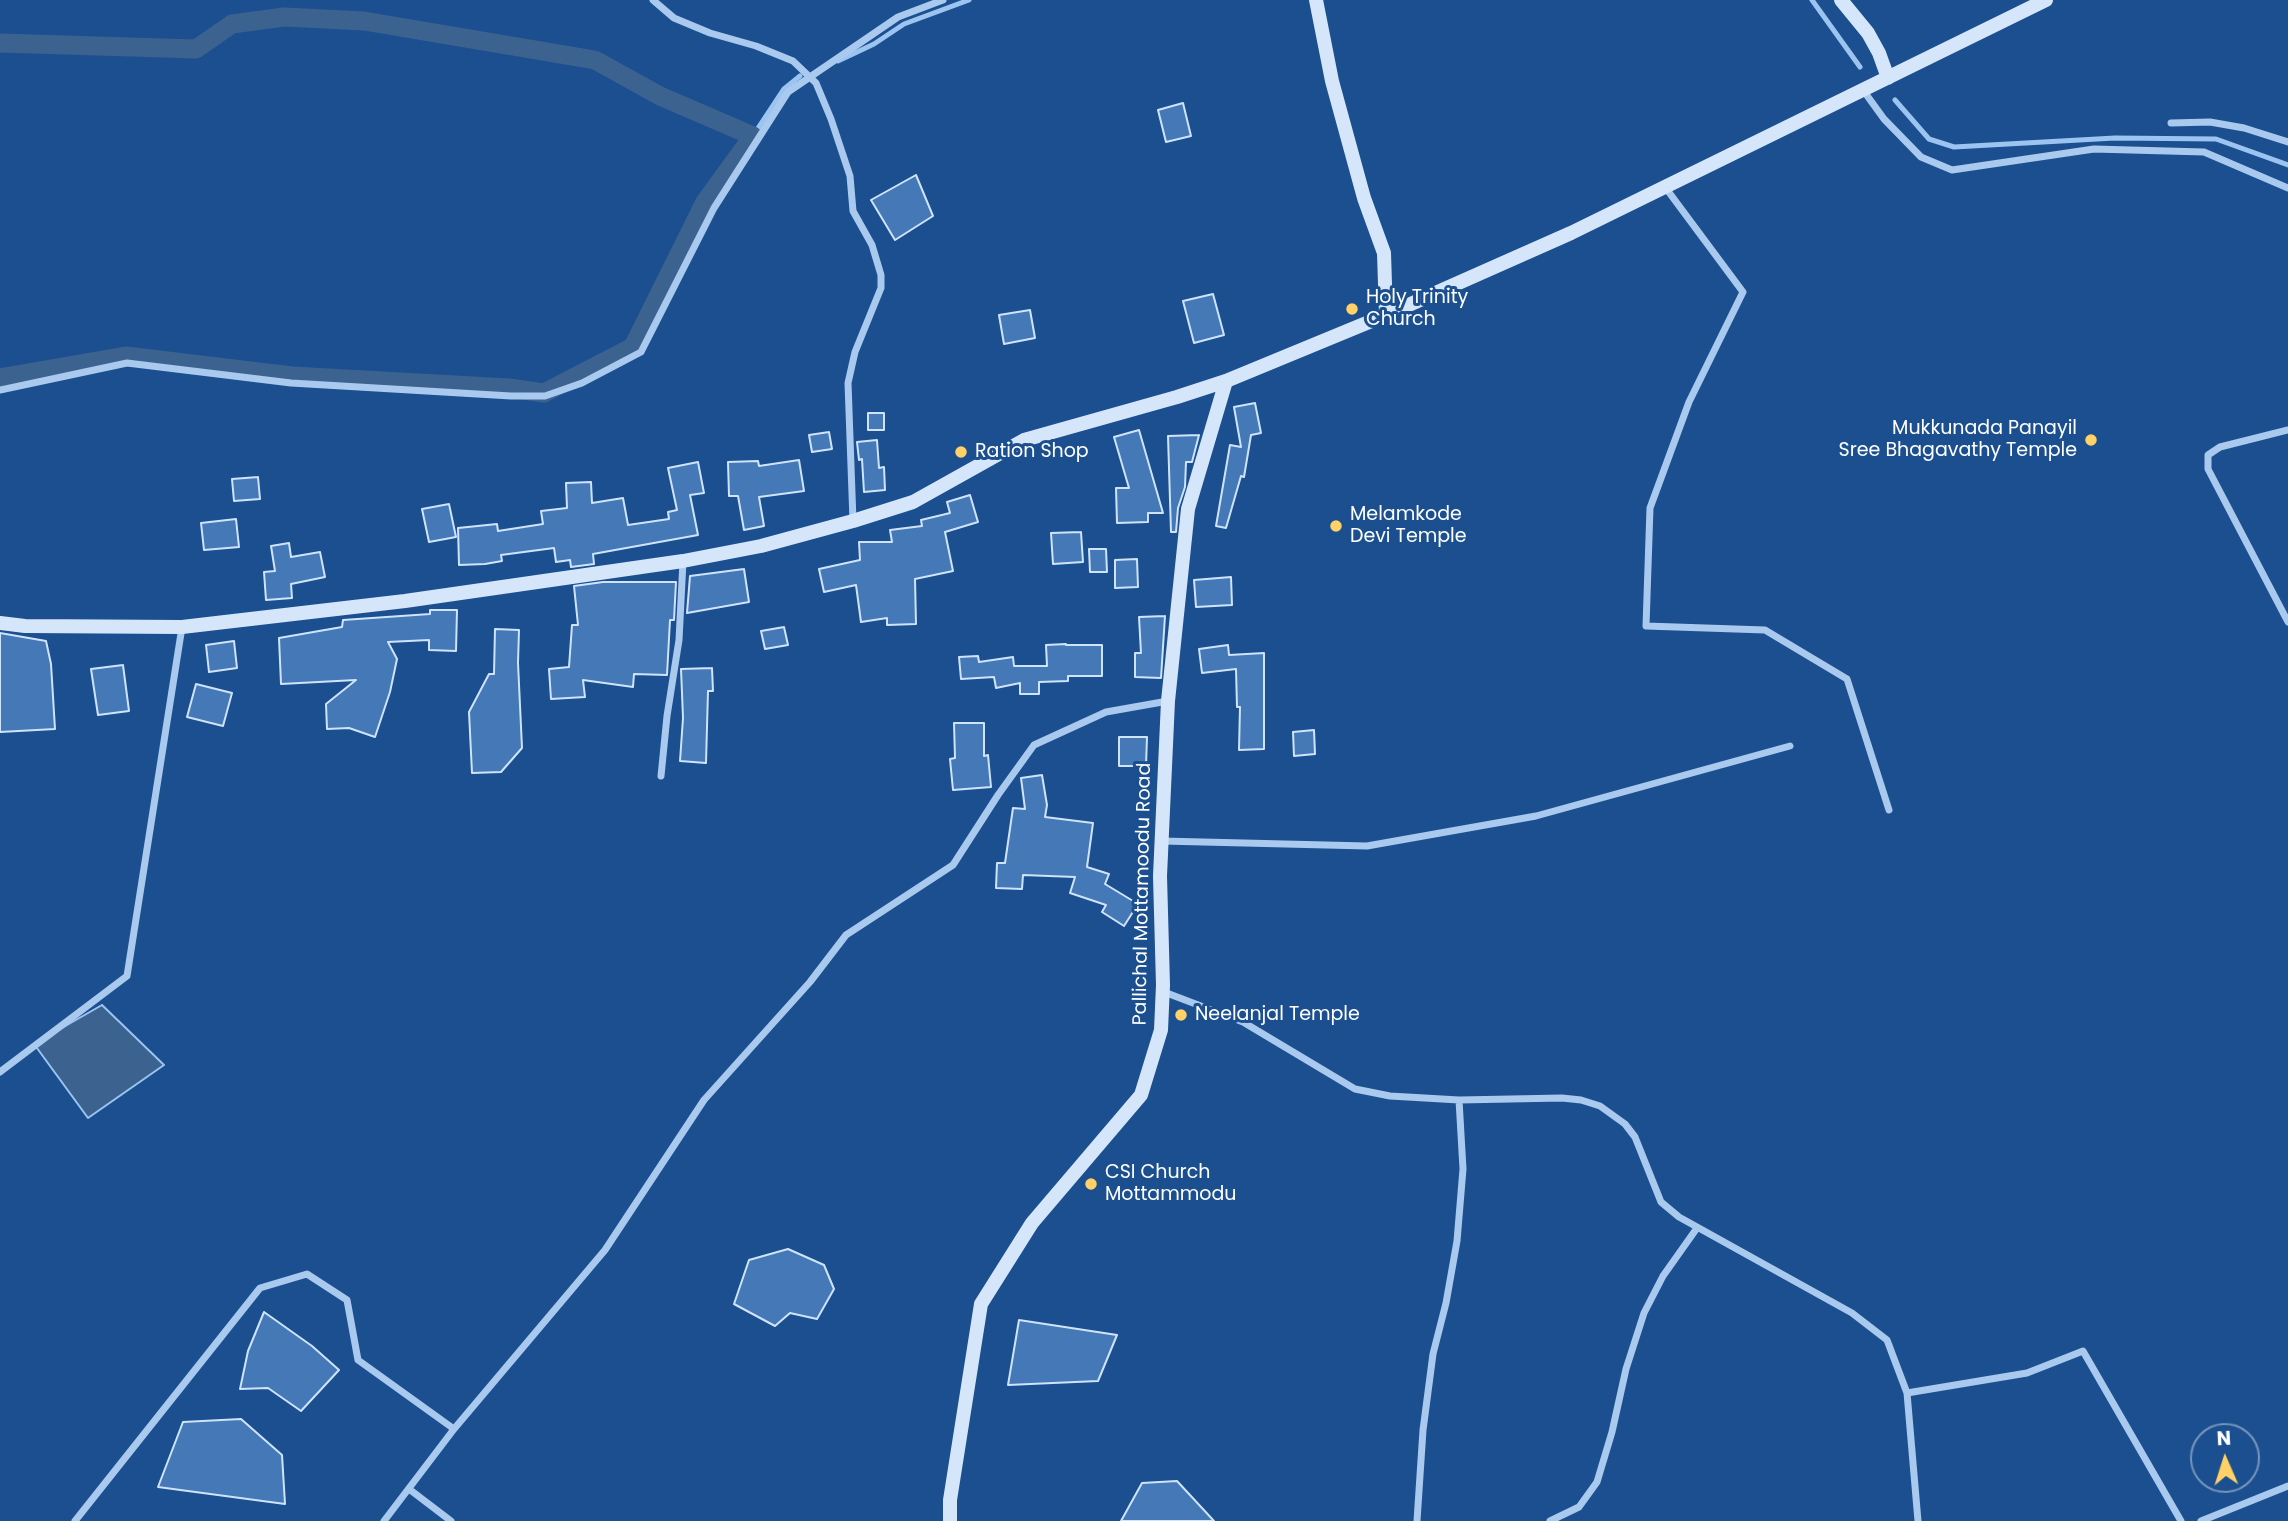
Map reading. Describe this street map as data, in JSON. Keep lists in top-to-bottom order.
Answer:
{
  "streets": {
    "street": ["Pallichal Mottamoodu Road"]
  },
  "places": [
    "Holy Trinity Church",
    "Mukkunada Panayil Sree Bhagavathy Temple",
    "Ration Shop",
    "Melamkode Devi Temple",
    "Neelanjal Temple",
    "CSI Church Mottammodu"
  ],
  "north": "top"
}
